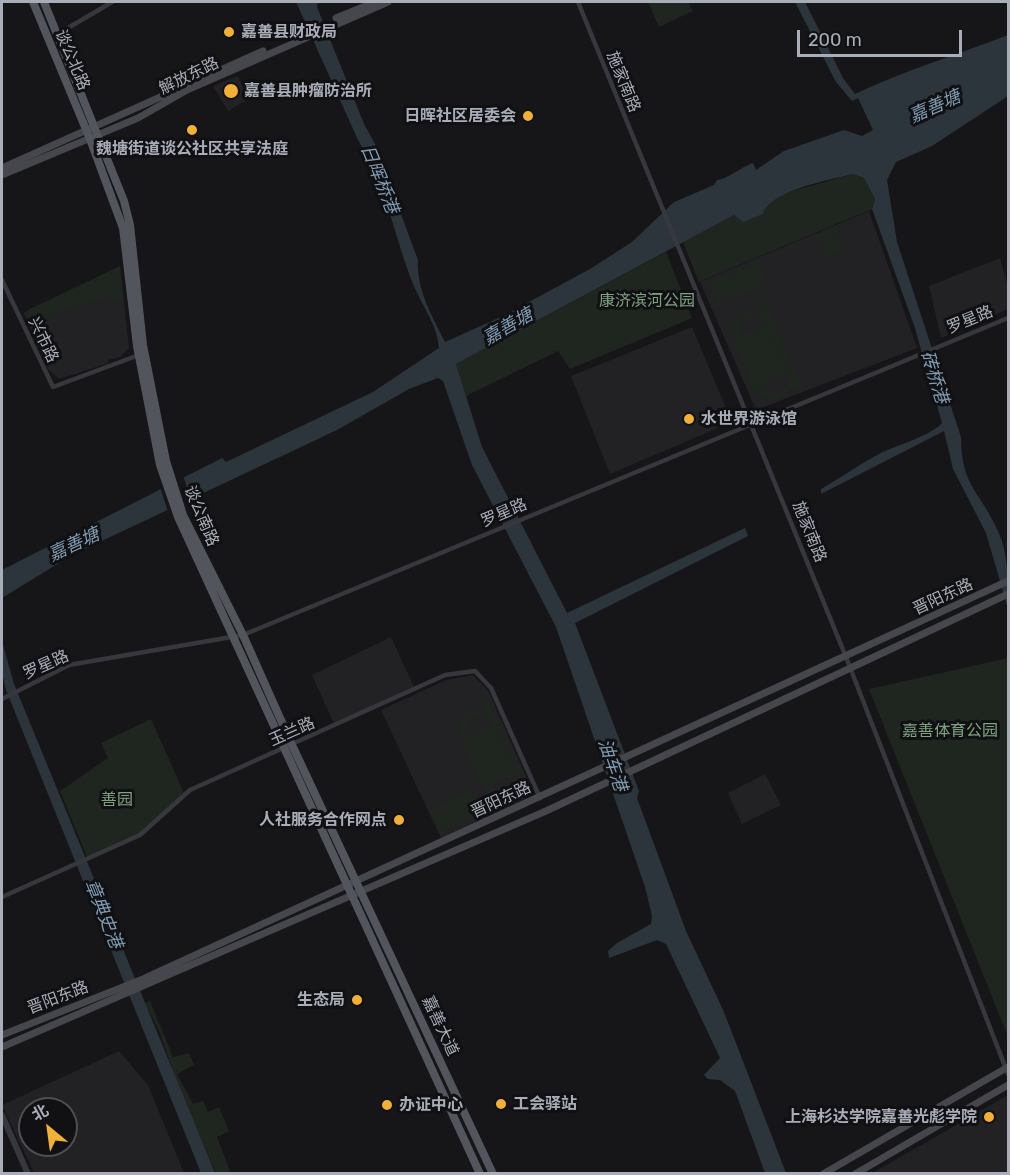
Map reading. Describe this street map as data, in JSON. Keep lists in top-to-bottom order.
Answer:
{
  "streets": {
    "main road": [
      "谈公北路",
      "解放东路",
      "谈公南路",
      "晋阳东路",
      "嘉善大道"
    ],
    "street": [
      "施家南路",
      "罗星路",
      "兴市路",
      "玉兰路"
    ]
  },
  "crossings": [
    ["谈公北路", "解放东路"],
    ["谈公北路", "谈公南路"],
    ["解放东路", "谈公南路"],
    ["施家南路", "罗星路"],
    ["施家南路", "晋阳东路"],
    ["罗星路", "谈公南路"],
    ["兴市路", "谈公南路"],
    ["谈公南路", "晋阳东路"],
    ["谈公南路", "玉兰路"],
    ["谈公南路", "嘉善大道"],
    ["晋阳东路", "玉兰路"],
    ["晋阳东路", "嘉善大道"]
  ],
  "water": [
    "嘉善塘",
    "日晖桥港",
    "砖桥港",
    "油车港",
    "章典史港"
  ],
  "parks": ["康济滨河公园", "嘉善体育公园", "善园"],
  "places": [
    "嘉善县财政局",
    "嘉善县肿瘤防治所",
    "日晖社区居委会",
    "魏塘街道谈公社区共享法庭",
    "水世界游泳馆",
    "人社服务合作网点",
    "生态局",
    "工会驿站",
    "办证中心",
    "上海杉达学院嘉善光彪学院"
  ],
  "scale_bar": "200 m",
  "north": "top left"
}
